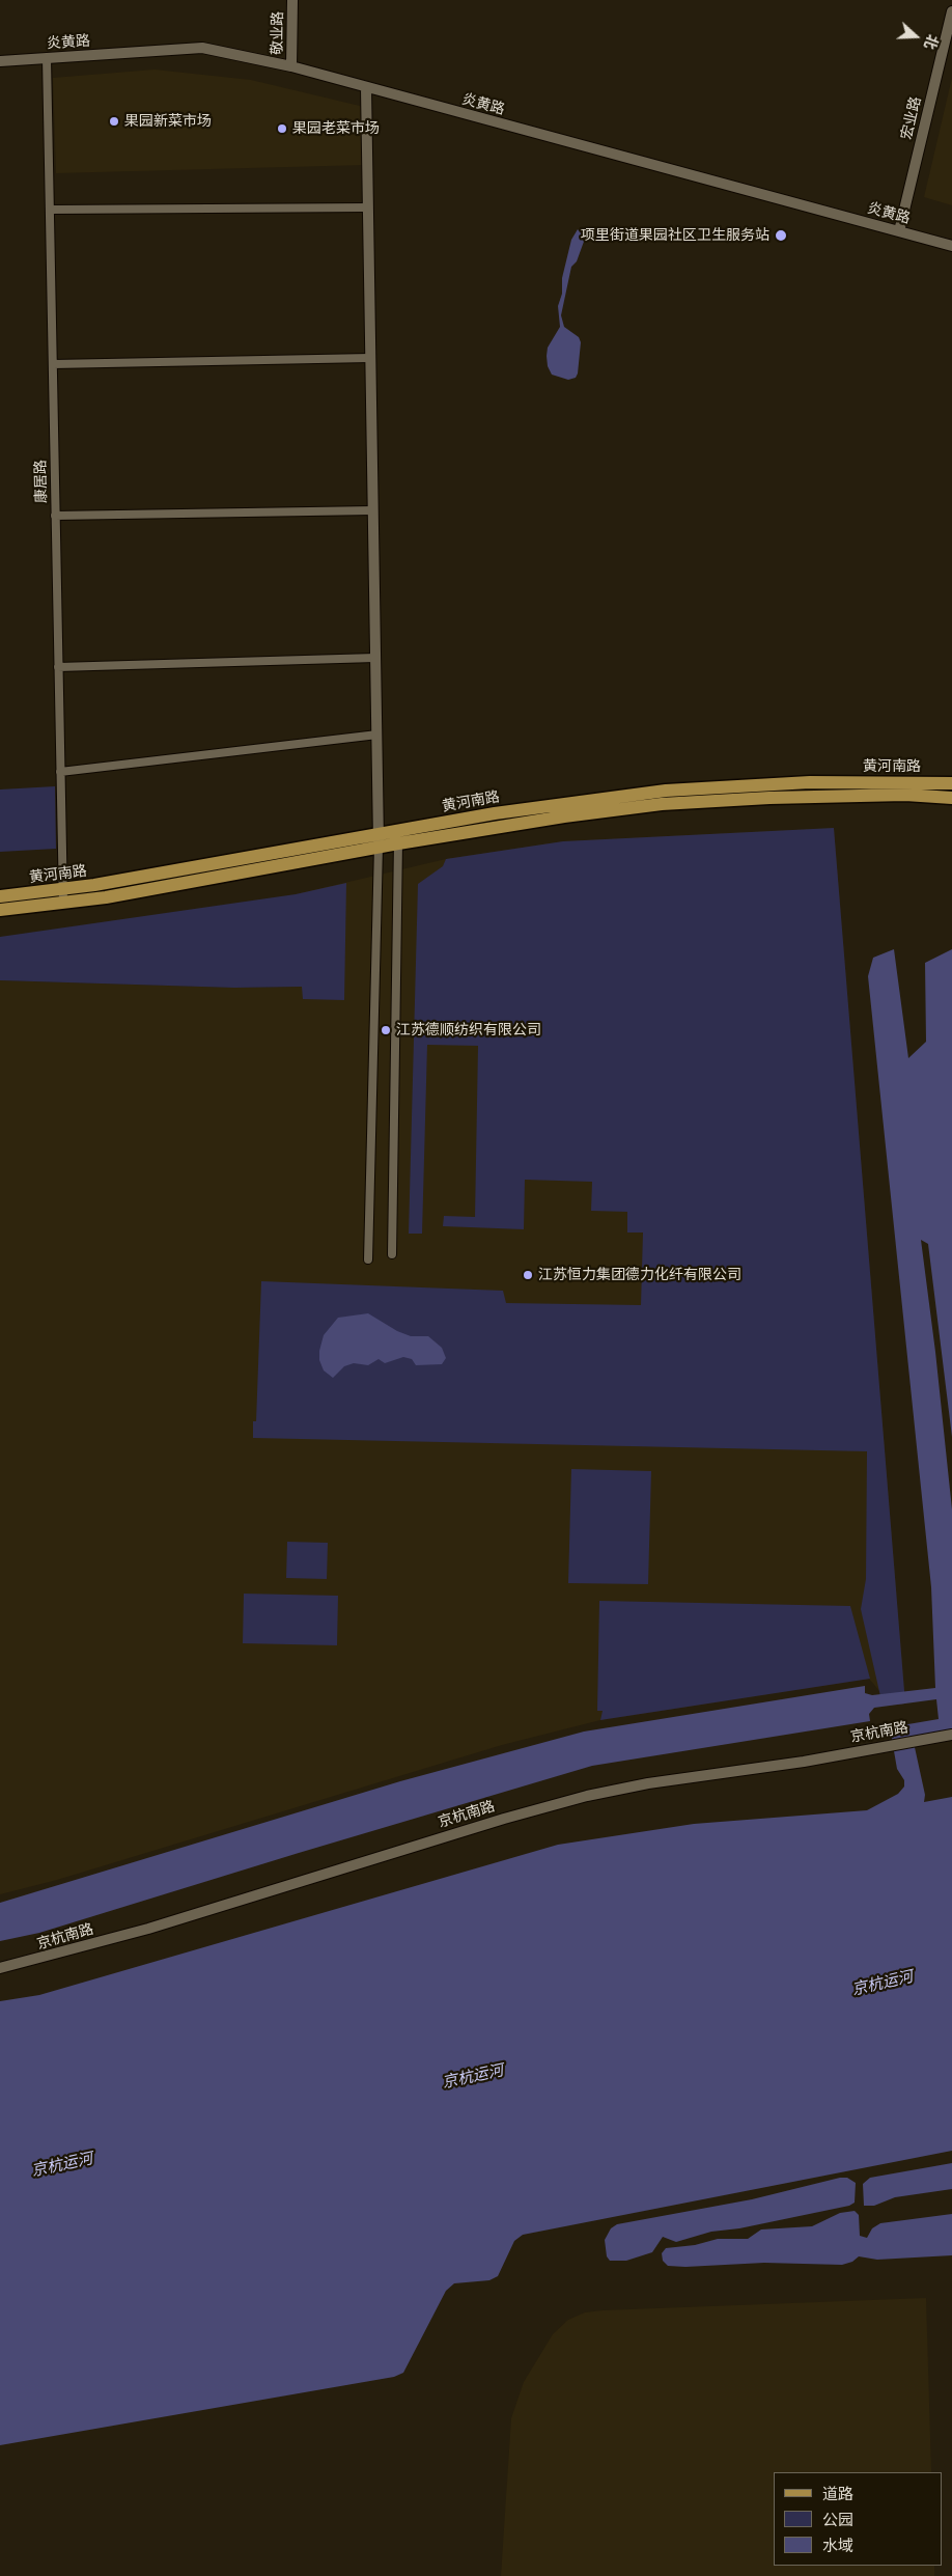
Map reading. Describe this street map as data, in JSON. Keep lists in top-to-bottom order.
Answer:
{
  "streets": {
    "main road": ["黄河南路"],
    "street": [
      "敬业路",
      "炎黄路",
      "宏业路",
      "康居路",
      "京杭南路"
    ]
  },
  "crossings": [
    ["敬业路", "炎黄路"],
    ["炎黄路", "宏业路"],
    ["炎黄路", "康居路"],
    ["康居路", "黄河南路"]
  ],
  "water": ["京杭运河"],
  "places": [
    "果园新菜市场",
    "果园老菜市场",
    "项里街道果园社区卫生服务站",
    "江苏德顺纺织有限公司",
    "江苏恒力集团德力化纤有限公司"
  ],
  "legend": ["道路", "公园", "水域"],
  "north": "right"
}
